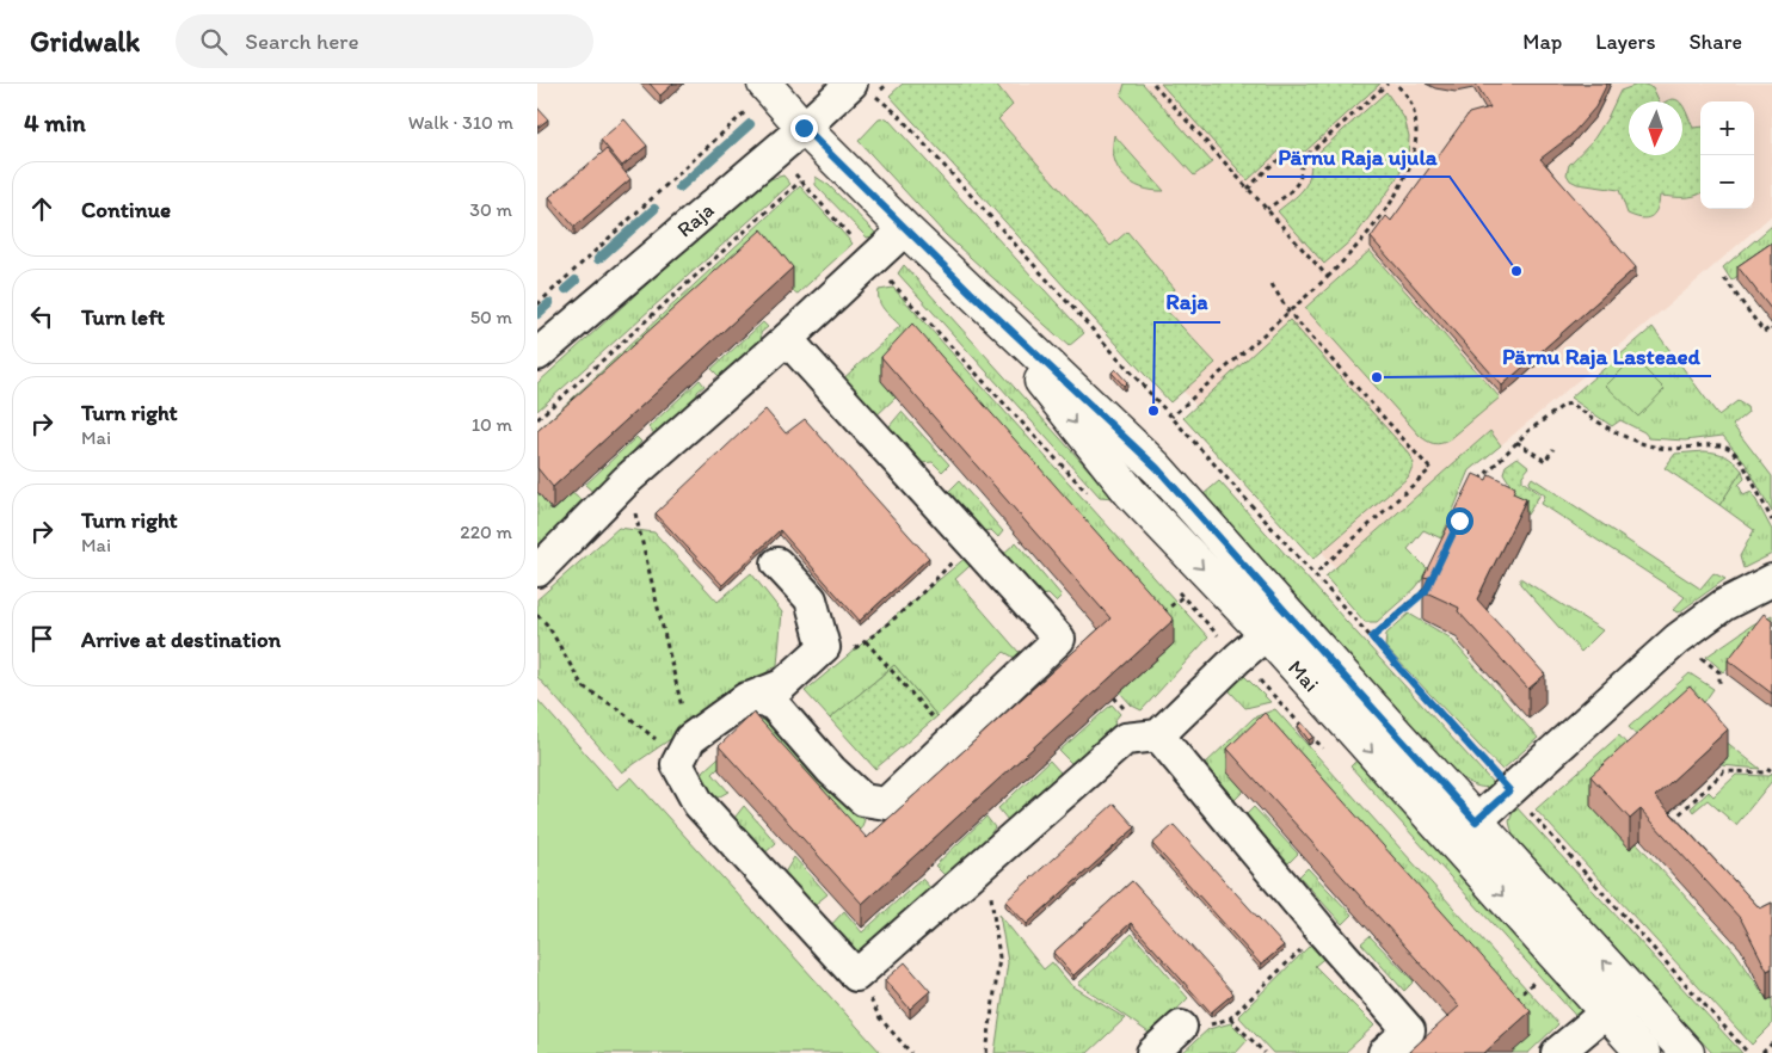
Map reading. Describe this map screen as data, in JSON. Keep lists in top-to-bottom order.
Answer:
{
  "streets": {
    "street": ["Raja", "Mai"]
  },
  "crossings": [
    ["Raja", "Mai"]
  ],
  "places": ["Pärnu Raja ujula", "Pärnu Raja Lasteaed", "Raja"],
  "north": "bottom",
  "page": {
    "header": "Gridwalk",
    "search": "Search here",
    "nav": ["Map", "Layers", "Share"],
    "heading": ["4 min", "Walk · 310 m"],
    "map_buttons": ["+", "−"],
    "list": [
      ["Continue", "30 m"],
      ["Turn left", "50 m"],
      ["Turn right", "Mai", "10 m"],
      ["Turn right", "Mai", "220 m"],
      "Arrive at destination"
    ]
  }
}
